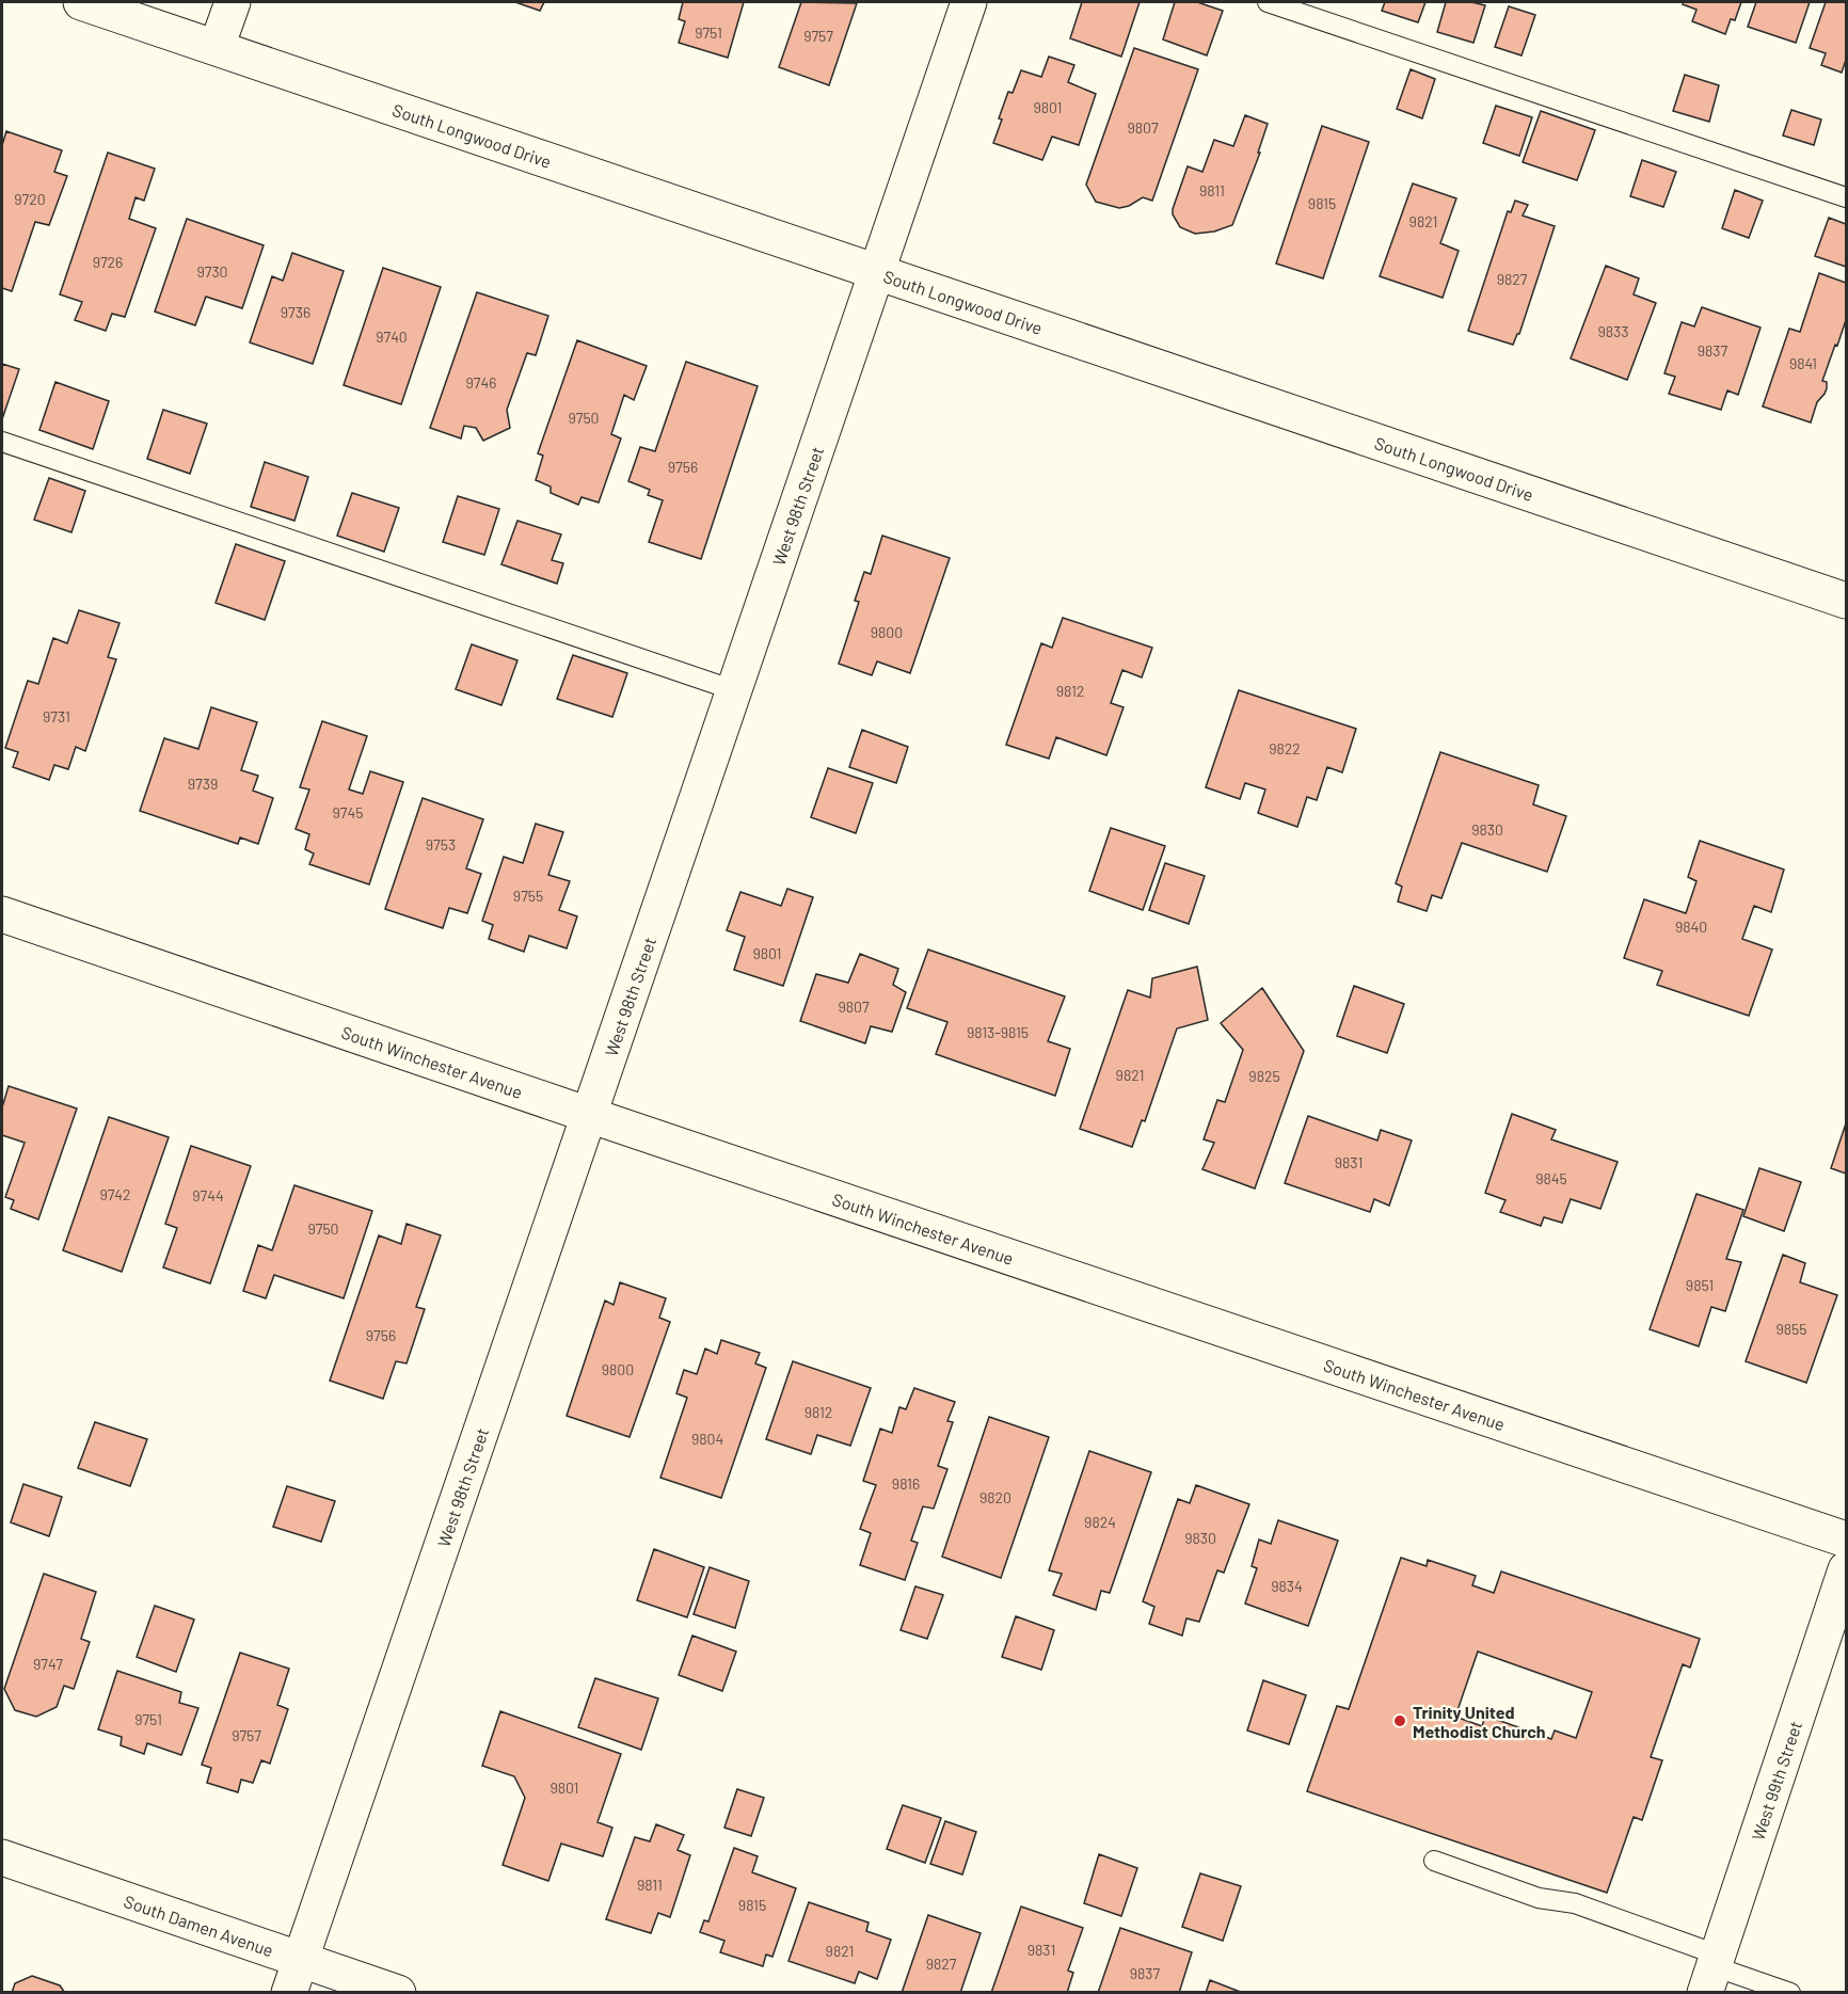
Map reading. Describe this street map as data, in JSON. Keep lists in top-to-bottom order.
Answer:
{
  "streets": {
    "street": [
      "South Longwood Drive",
      "West 98th Street",
      "South Winchester Avenue",
      "West 99th Street",
      "South Damen Avenue"
    ]
  },
  "crossings": [
    ["South Longwood Drive", "West 98th Street"],
    ["West 98th Street", "South Winchester Avenue"],
    ["West 98th Street", "South Damen Avenue"]
  ],
  "places": ["Trinity United Methodist Church"],
  "house_numbers": [
    "9751",
    "9757",
    "9801",
    "9807",
    "9811",
    "9720",
    "9815",
    "9821",
    "9726",
    "9730",
    "9827",
    "9736",
    "9833",
    "9740",
    "9837",
    "9841",
    "9746",
    "9750",
    "9756",
    "9800",
    "9812",
    "9731",
    "9822",
    "9739",
    "9745",
    "9830",
    "9753",
    "9755",
    "9840",
    "9801",
    "9807",
    "9813-9815",
    "9821",
    "9825",
    "9831",
    "9845",
    "9742",
    "9744",
    "9750",
    "9851",
    "9855",
    "9756",
    "9800",
    "9812",
    "9804",
    "9816",
    "9820",
    "9824",
    "9830",
    "9834",
    "9747",
    "9751",
    "9757",
    "9801",
    "9811",
    "9815",
    "9831",
    "9821",
    "9827",
    "9837"
  ]
}
